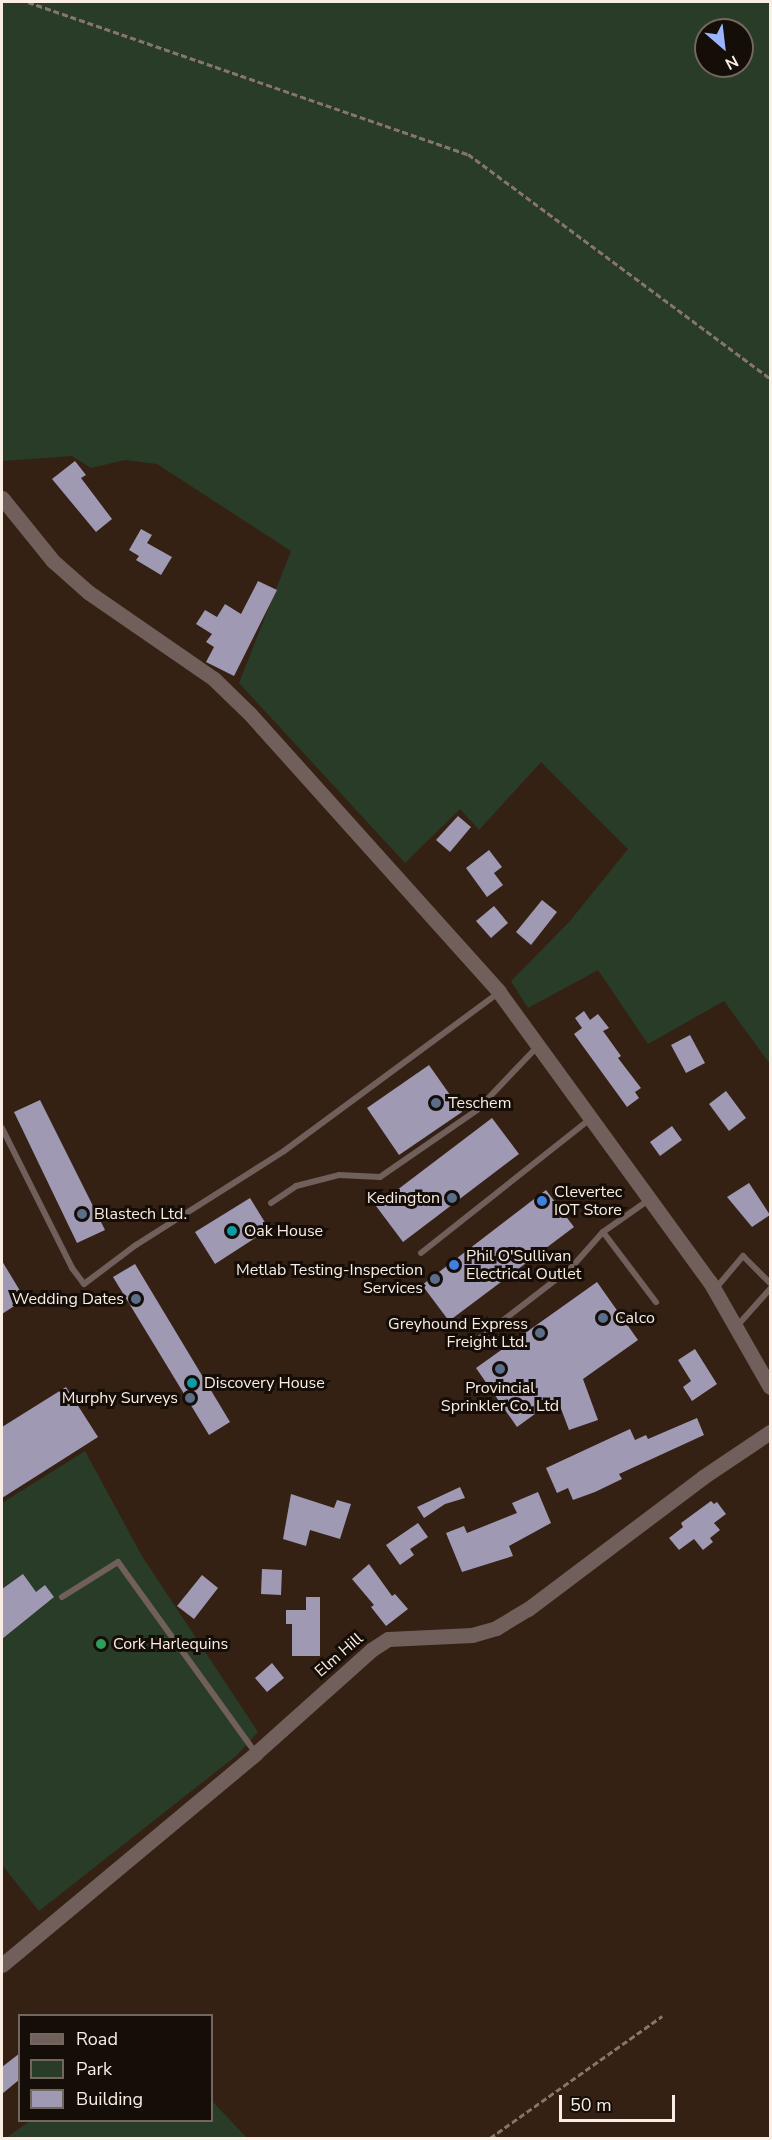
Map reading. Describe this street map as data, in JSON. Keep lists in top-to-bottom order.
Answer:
{
  "streets": {
    "street": ["Elm Hill"]
  },
  "places": [
    "Teschem",
    "Kedington",
    "Clevertec IOT Store",
    "Blastech Ltd.",
    "Oak House",
    "Phil O'Sullivan Electrical Outlet",
    "Metlab Testing-Inspection Services",
    "Wedding Dates",
    "Calco",
    "Greyhound Express Freight Ltd.",
    "Provincial Sprinkler Co. Ltd",
    "Discovery House",
    "Murphy Surveys",
    "Cork Harlequins"
  ],
  "legend": ["Road", "Park", "Building"],
  "scale_bar": "50 m",
  "north": "bottom right"
}
